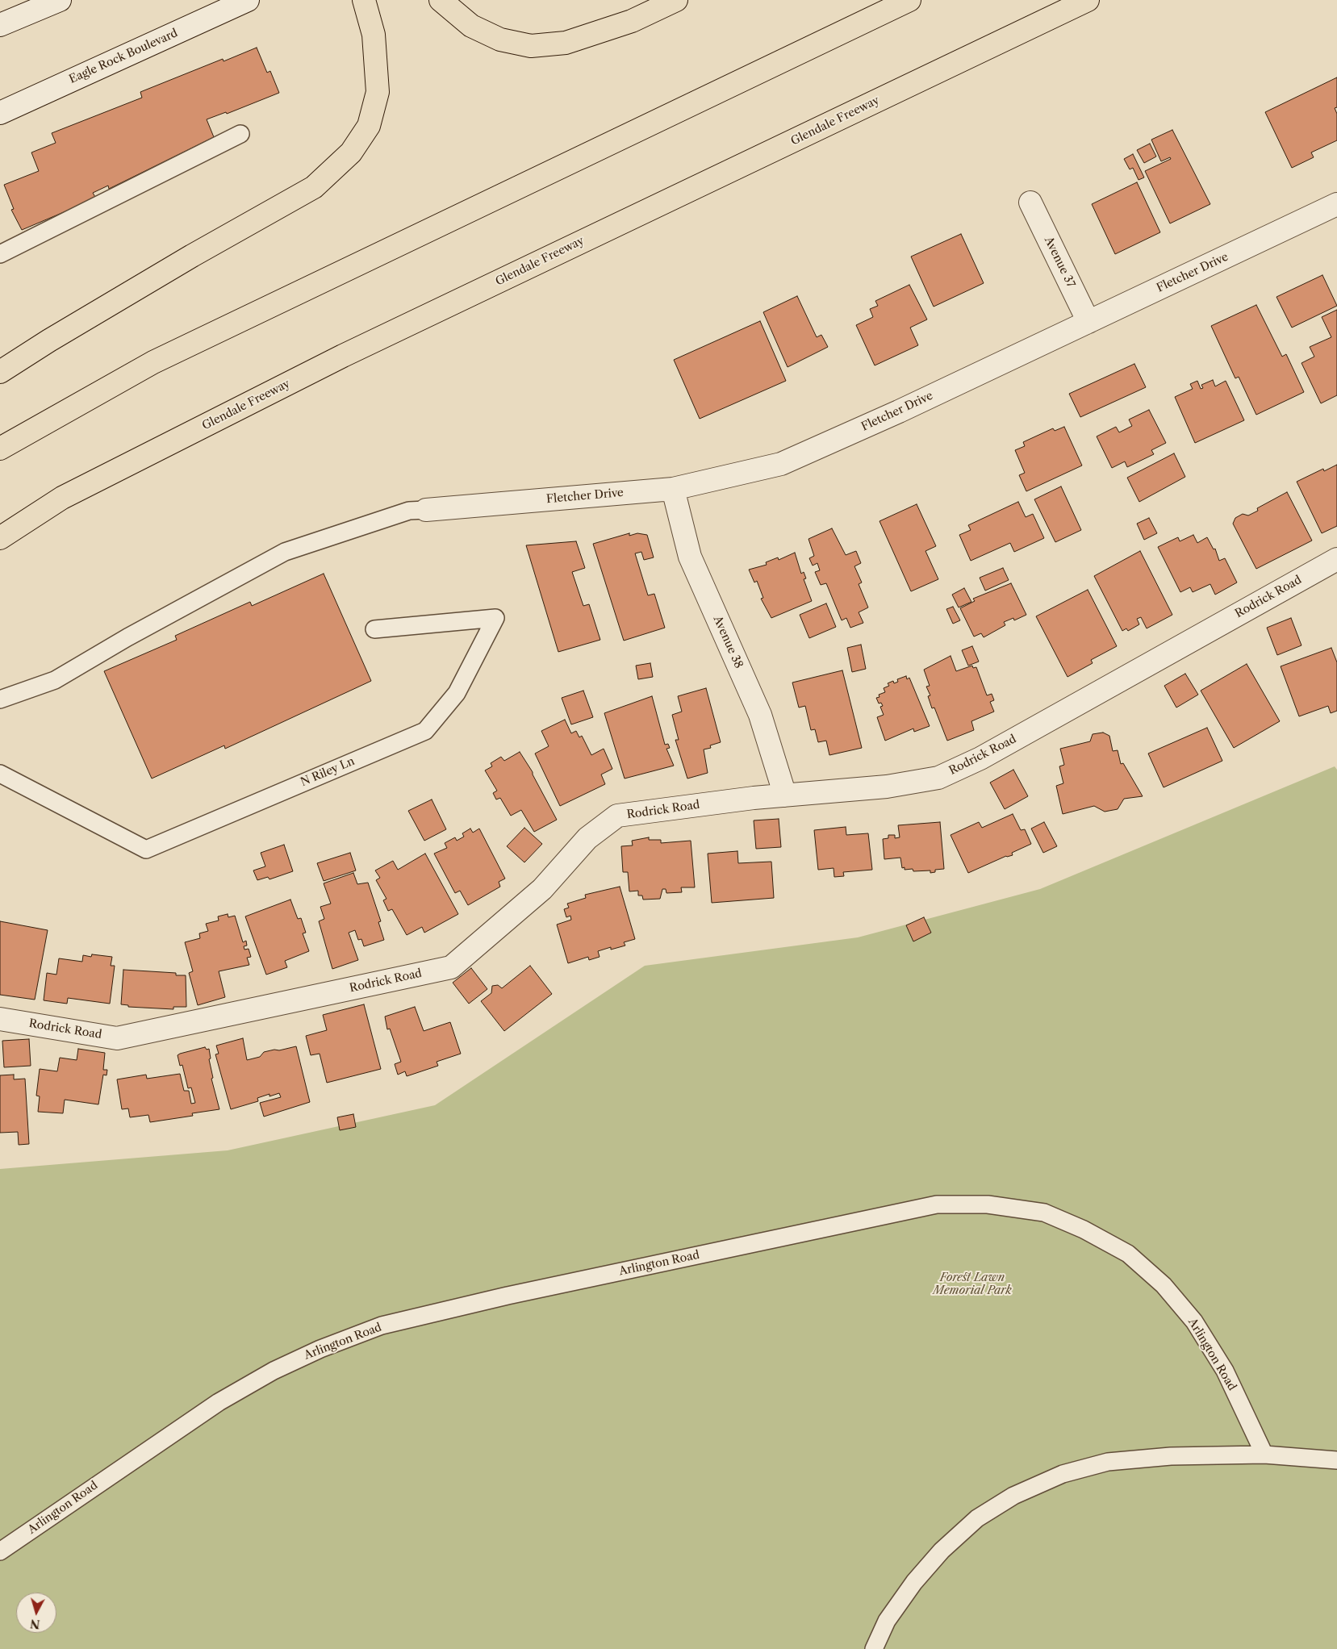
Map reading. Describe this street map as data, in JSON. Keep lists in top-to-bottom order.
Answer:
{
  "streets": {
    "highway": ["Glendale Freeway"],
    "street": [
      "Eagle Rock Boulevard",
      "Avenue 37",
      "Fletcher Drive",
      "Rodrick Road",
      "Avenue 38"
    ],
    "lane": ["N Riley Ln", "Arlington Road"]
  },
  "crossings": [
    ["Avenue 37", "Fletcher Drive"],
    ["Fletcher Drive", "Avenue 38"],
    ["Rodrick Road", "Avenue 38"]
  ],
  "parks": ["Forest Lawn Memorial Park"],
  "north": "bottom"
}
